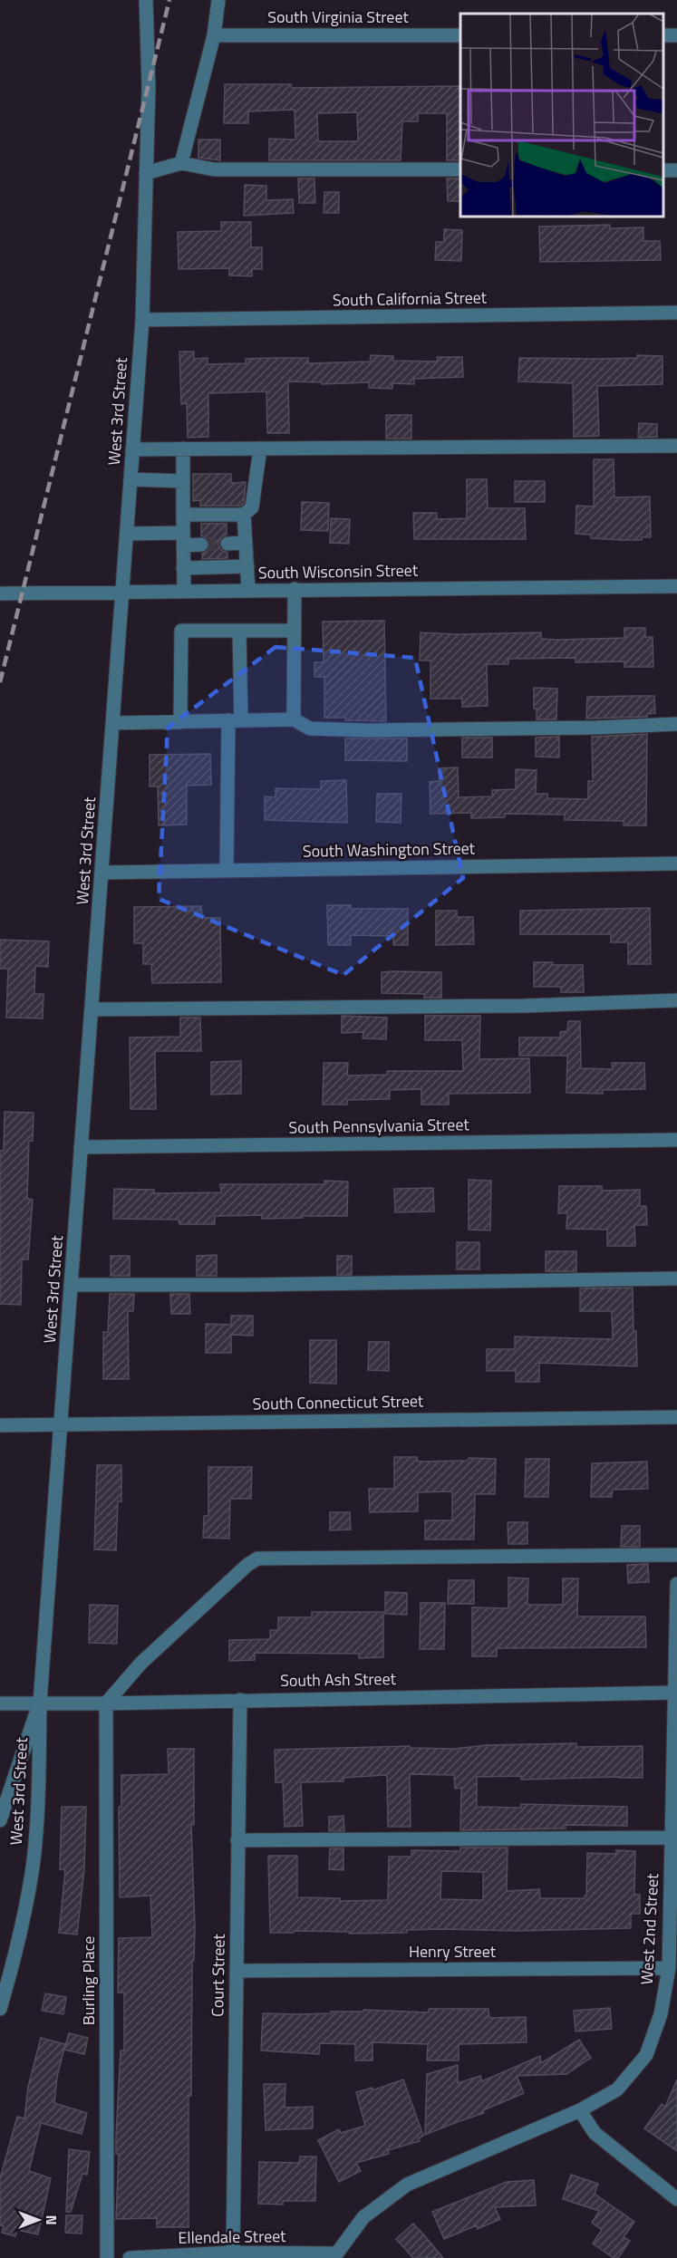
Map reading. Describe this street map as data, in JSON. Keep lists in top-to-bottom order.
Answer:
{
  "streets": {
    "street": [
      "South Virginia Street",
      "South California Street",
      "West 3rd Street",
      "South Wisconsin Street",
      "South Washington Street",
      "South Pennsylvania Street",
      "South Connecticut Street",
      "South Ash Street",
      "West 2nd Street",
      "Henry Street",
      "Court Street",
      "Burling Place",
      "Ellendale Street"
    ]
  },
  "crossings": [
    ["South California Street", "West 3rd Street"],
    ["West 3rd Street", "South Wisconsin Street"],
    ["West 3rd Street", "South Washington Street"],
    ["West 3rd Street", "South Pennsylvania Street"],
    ["West 3rd Street", "South Connecticut Street"],
    ["West 3rd Street", "South Ash Street"],
    ["South Ash Street", "West 2nd Street"],
    ["South Ash Street", "Court Street"],
    ["South Ash Street", "Burling Place"],
    ["West 2nd Street", "Henry Street"],
    ["West 2nd Street", "Ellendale Street"],
    ["Henry Street", "Court Street"],
    ["Court Street", "Ellendale Street"]
  ],
  "north": "right"
}
